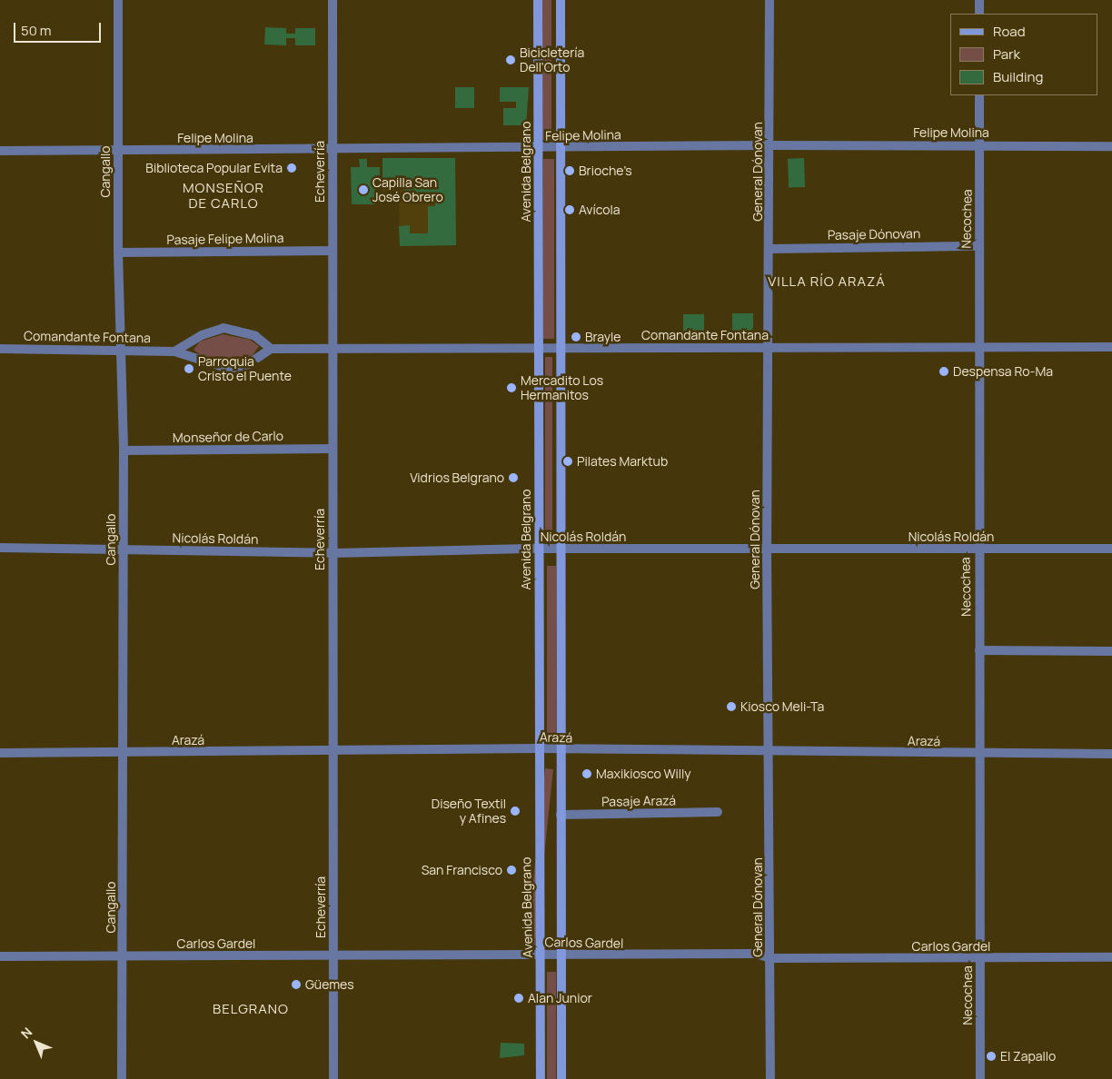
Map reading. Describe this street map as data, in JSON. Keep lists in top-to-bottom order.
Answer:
{
  "streets": {
    "main road": ["Avenida Belgrano"],
    "street": [
      "Felipe Molina",
      "Cangallo",
      "Echeverría",
      "General Dónovan",
      "Necochea",
      "Pasaje Dónovan",
      "Pasaje Felipe Molina",
      "Comandante Fontana",
      "Monseñor de Carlo",
      "Nicolás Roldán",
      "Arazá",
      "Pasaje Arazá",
      "Carlos Gardel"
    ]
  },
  "crossings": [
    ["Felipe Molina", "Cangallo"],
    ["Felipe Molina", "Echeverría"],
    ["Felipe Molina", "Avenida Belgrano"],
    ["Felipe Molina", "General Dónovan"],
    ["Felipe Molina", "Necochea"],
    ["Cangallo", "Pasaje Felipe Molina"],
    ["Cangallo", "Comandante Fontana"],
    ["Cangallo", "Monseñor de Carlo"],
    ["Cangallo", "Nicolás Roldán"],
    ["Cangallo", "Arazá"],
    ["Cangallo", "Carlos Gardel"],
    ["Echeverría", "Pasaje Felipe Molina"],
    ["Echeverría", "Comandante Fontana"],
    ["Echeverría", "Monseñor de Carlo"],
    ["Echeverría", "Nicolás Roldán"],
    ["Echeverría", "Arazá"],
    ["Echeverría", "Carlos Gardel"],
    ["Avenida Belgrano", "Comandante Fontana"],
    ["Avenida Belgrano", "Nicolás Roldán"],
    ["Avenida Belgrano", "Arazá"],
    ["Avenida Belgrano", "Carlos Gardel"],
    ["General Dónovan", "Pasaje Dónovan"],
    ["General Dónovan", "Comandante Fontana"],
    ["General Dónovan", "Nicolás Roldán"],
    ["General Dónovan", "Arazá"],
    ["General Dónovan", "Carlos Gardel"],
    ["Necochea", "Pasaje Dónovan"],
    ["Necochea", "Comandante Fontana"],
    ["Necochea", "Nicolás Roldán"],
    ["Necochea", "Arazá"],
    ["Necochea", "Carlos Gardel"]
  ],
  "districts": ["MONSEÑOR DE CARLO", "VILLA RÍO ARAZÁ", "BELGRANO"],
  "places": [
    "Bicicletería Dell'Orto",
    "Biblioteca Popular Evita",
    "Brioche's",
    "Capilla San José Obrero",
    "Avícola",
    "Brayle",
    "Parroquia Cristo el Puente",
    "Despensa Ro-Ma",
    "Mercadito Los Hermanitos",
    "Pilates Marktub",
    "Vidrios Belgrano",
    "Kiosco Meli-Ta",
    "Maxikiosco Willy",
    "Diseño Textil y Afines",
    "San Francisco",
    "Güemes",
    "Alan Junior",
    "El Zapallo"
  ],
  "legend": ["Road", "Park", "Building"],
  "scale_bar": "50 m",
  "north": "top left"
}
